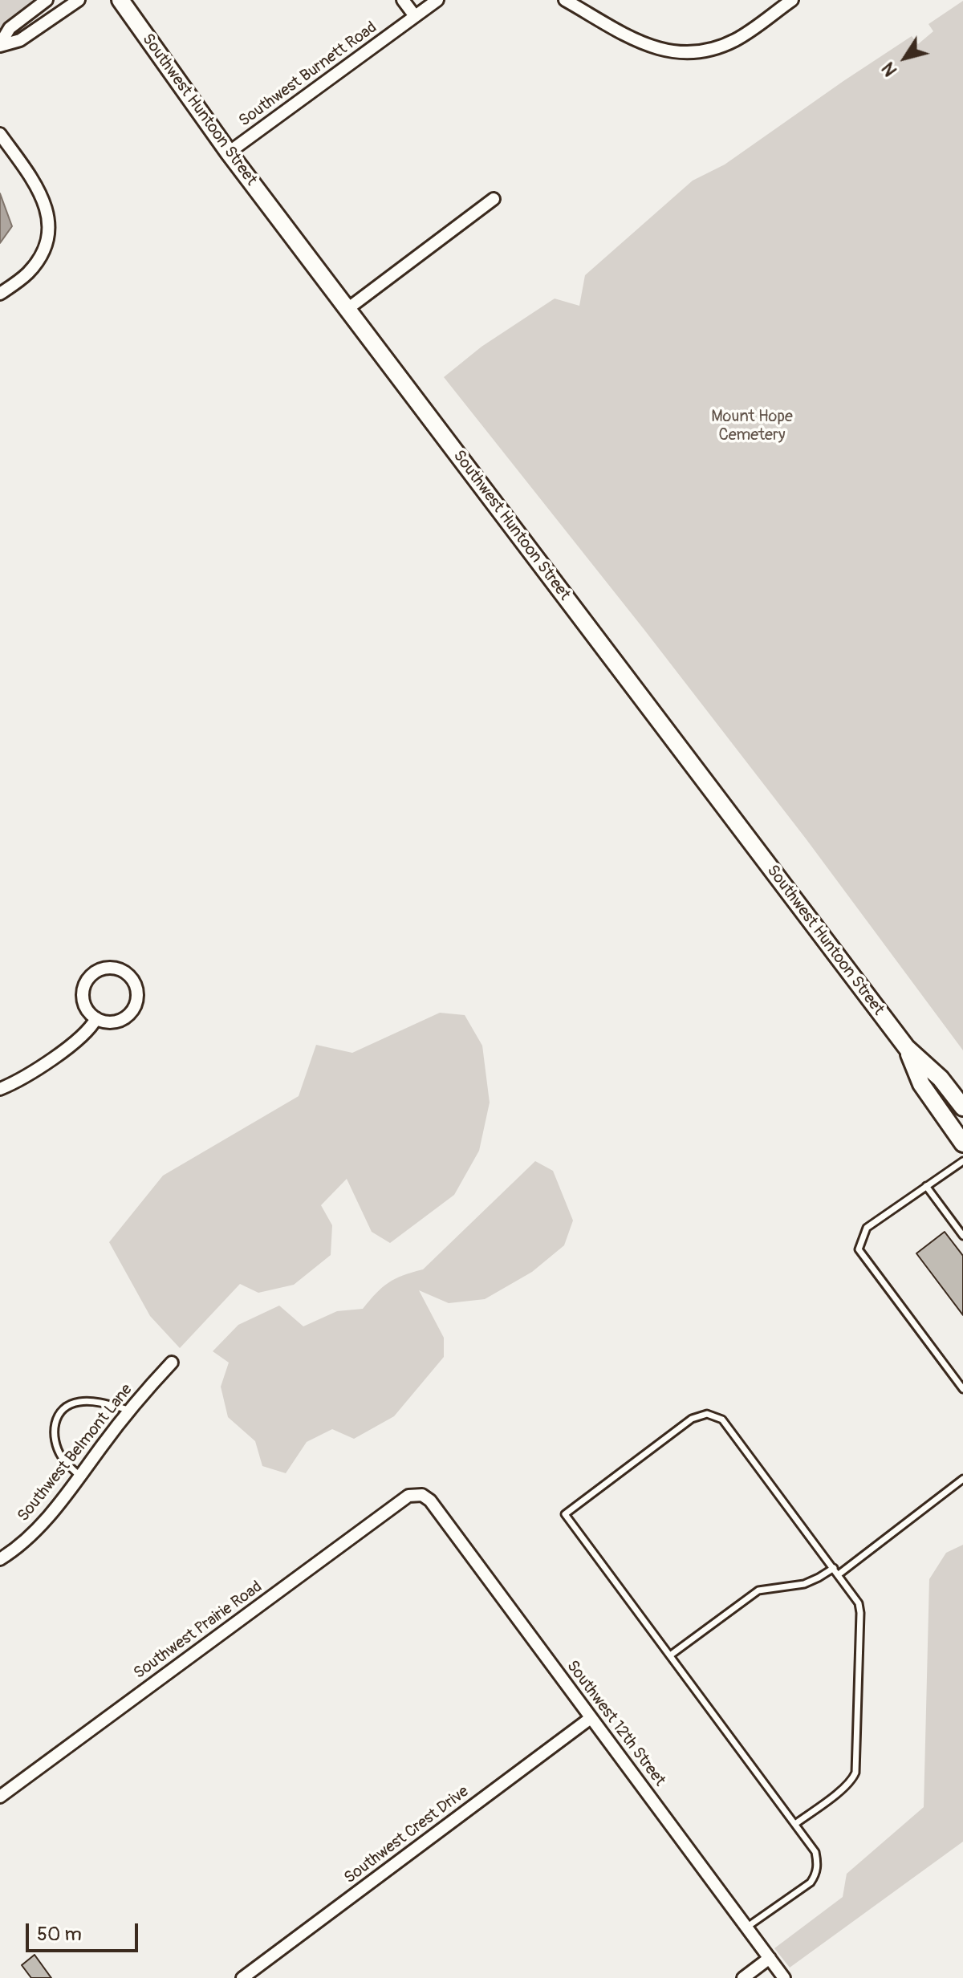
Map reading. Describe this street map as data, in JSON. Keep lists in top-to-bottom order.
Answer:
{
  "streets": {
    "main road": ["Southwest Huntoon Street"],
    "street": [
      "Southwest Burnett Road",
      "Southwest Belmont Lane",
      "Southwest Prairie Road",
      "Southwest 12th Street",
      "Southwest Crest Drive"
    ]
  },
  "crossings": [
    ["Southwest Burnett Road", "Southwest Huntoon Street"],
    ["Southwest Prairie Road", "Southwest 12th Street"],
    ["Southwest 12th Street", "Southwest Crest Drive"]
  ],
  "parks": ["Mount Hope Cemetery"],
  "scale_bar": "50 m",
  "north": "bottom left"
}
